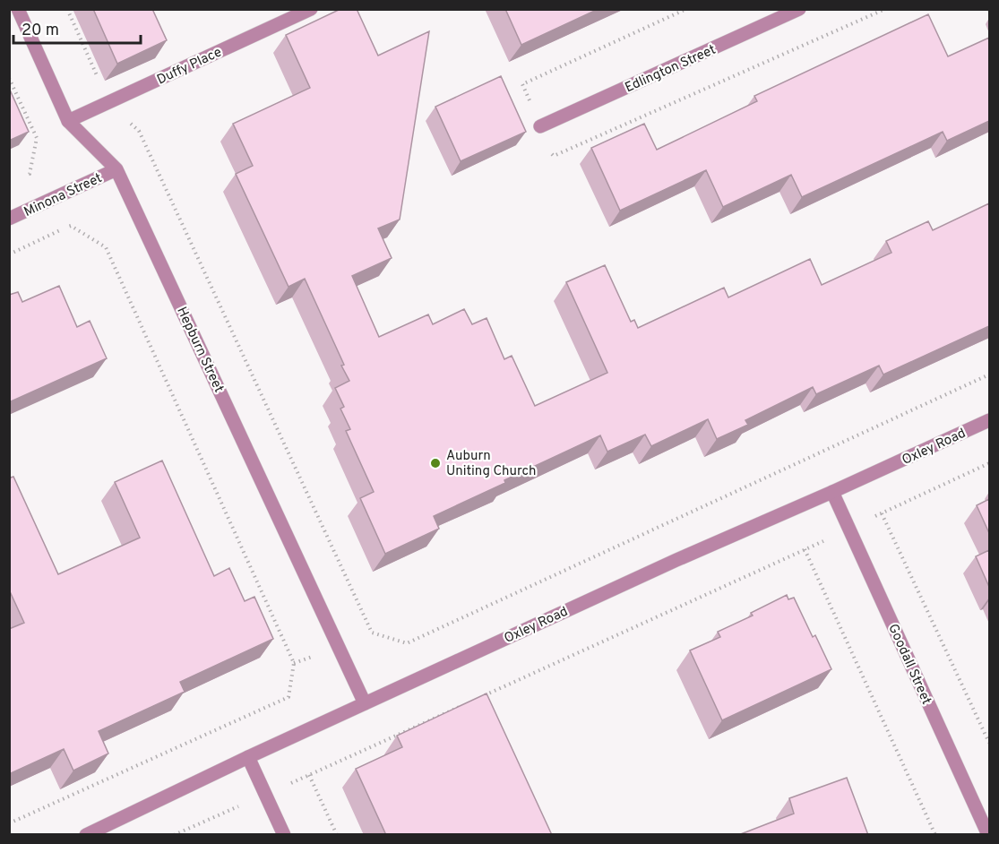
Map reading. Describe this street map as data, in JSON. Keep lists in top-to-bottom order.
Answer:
{
  "streets": {
    "street": [
      "Duffy Place",
      "Edlington Street",
      "Minona Street",
      "Hepburn Street",
      "Oxley Road",
      "Goodall Street"
    ]
  },
  "crossings": [
    ["Duffy Place", "Hepburn Street"],
    ["Minona Street", "Hepburn Street"],
    ["Hepburn Street", "Oxley Road"],
    ["Oxley Road", "Goodall Street"]
  ],
  "places": ["Auburn Uniting Church"],
  "scale_bar": "20 m"
}
